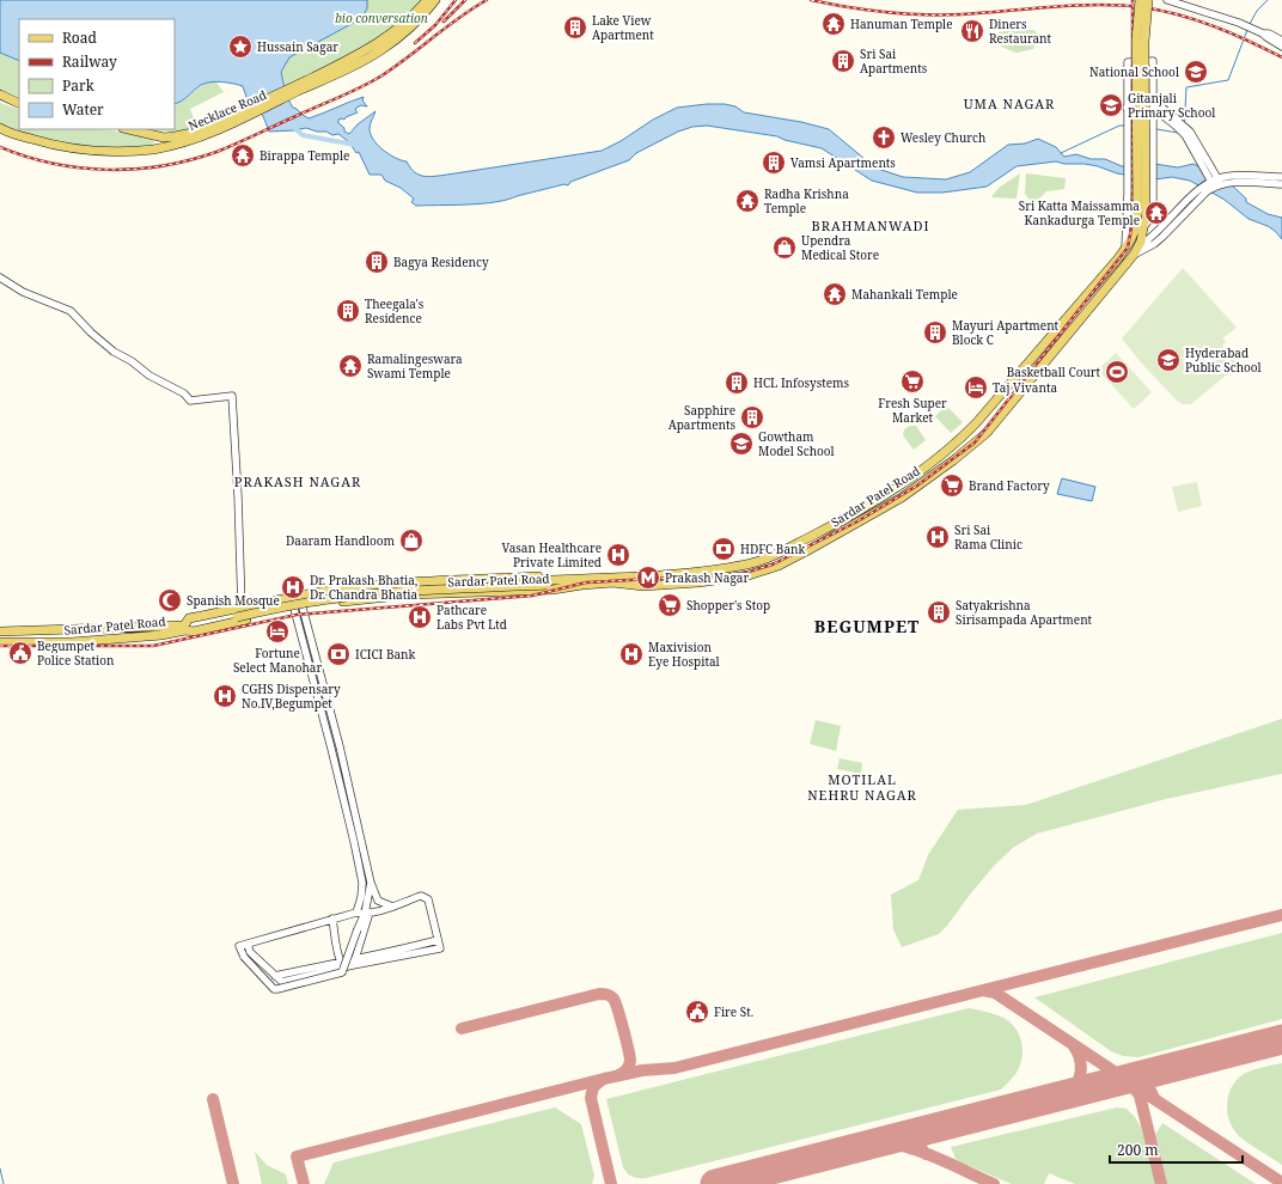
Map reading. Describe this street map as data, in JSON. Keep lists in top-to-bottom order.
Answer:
{
  "streets": {
    "main road": ["Necklace Road", "Sardar Patel Road"]
  },
  "districts": [
    "UMA NAGAR",
    "BRAHMANWADI",
    "PRAKASH NAGAR",
    "BEGUMPET",
    "MOTILAL NEHRU NAGAR"
  ],
  "parks": ["bio conversation"],
  "places": {
    "temple": [
      "Hanuman Temple",
      "Birappa Temple",
      "Radha Krishna Temple",
      "Sri Katta Maissamma Kankadurga Temple",
      "Mahankali Temple",
      "Ramalingeswara Swami Temple"
    ],
    "building": [
      "Lake View Apartment",
      "Sri Sai Apartments",
      "Vamsi Apartments",
      "Bagya Residency",
      "Theegala's Residence",
      "Mayuri Apartment Block C",
      "HCL Infosystems",
      "Sapphire Apartments",
      "Satyakrishna Sirisampada Apartment"
    ],
    "restaurant": ["Diners Restaurant"],
    "place": ["Hussain Sagar"],
    "school or university": [
      "National School",
      "Gitanjali Primary School",
      "Hyderabad Public School",
      "Gowtham Model School"
    ],
    "church": ["Wesley Church"],
    "shop": ["Upendra Medical Store", "Daaram Handloom"],
    "sports": ["Basketball Court"],
    "supermarket": ["Fresh Super Market", "Brand Factory", "Shopper's Stop"],
    "hotel": ["Taj Vivanta", "Fortune Select Manohar"],
    "hospital": [
      "Sri Sai Rama Clinic",
      "Vasan Healthcare Private Limited",
      "Dr. Prakash Bhatia, Dr. Chandra Bhatia",
      "Pathcare Labs Pvt Ltd",
      "Maxivision Eye Hospital",
      "CGHS Dispensary No.IV,Begumpet"
    ],
    "bank": ["HDFC Bank", "ICICI Bank"],
    "metro station": ["Prakash Nagar"],
    "mosque": ["Spanish Mosque"],
    "public building": ["Begumpet Police Station", "Fire St."]
  },
  "legend": [
    "Road",
    "Railway",
    "Park",
    "Water"
  ],
  "scale_bar": "200 m"
}
